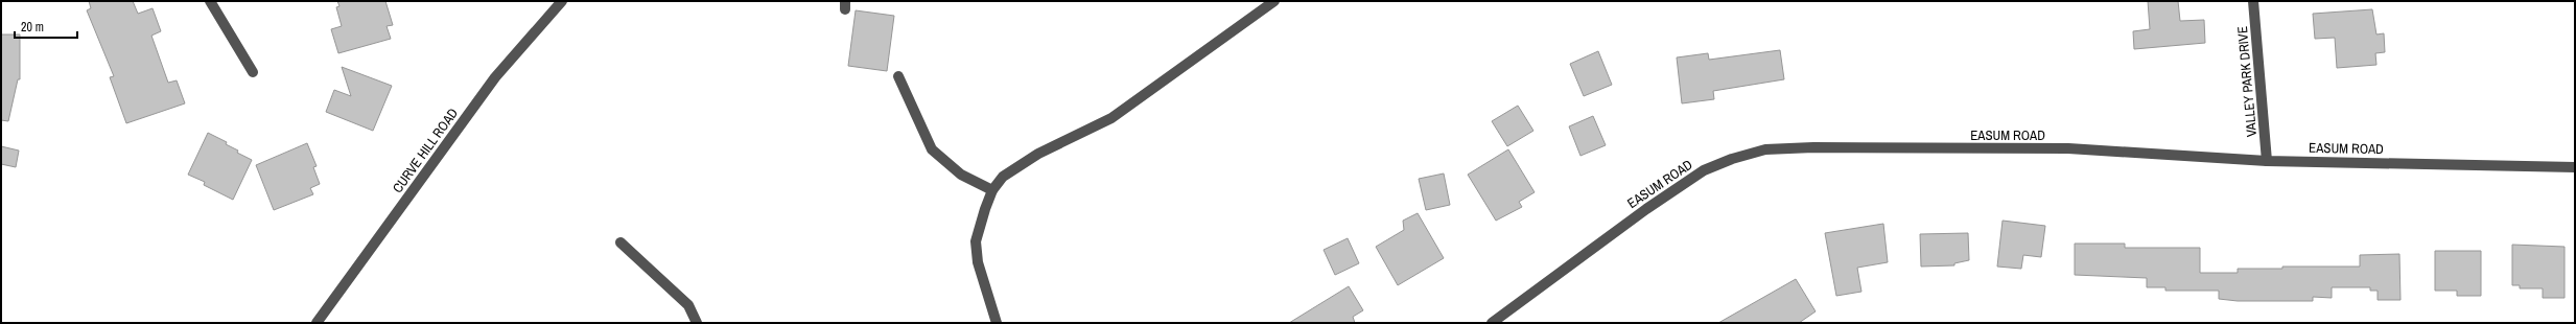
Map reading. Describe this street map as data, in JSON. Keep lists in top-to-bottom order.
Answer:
{
  "streets": {
    "street": ["VALLEY PARK DRIVE", "EASUM ROAD", "CURVE HILL ROAD"]
  },
  "crossings": [
    ["VALLEY PARK DRIVE", "EASUM ROAD"]
  ],
  "scale_bar": "20 m"
}
